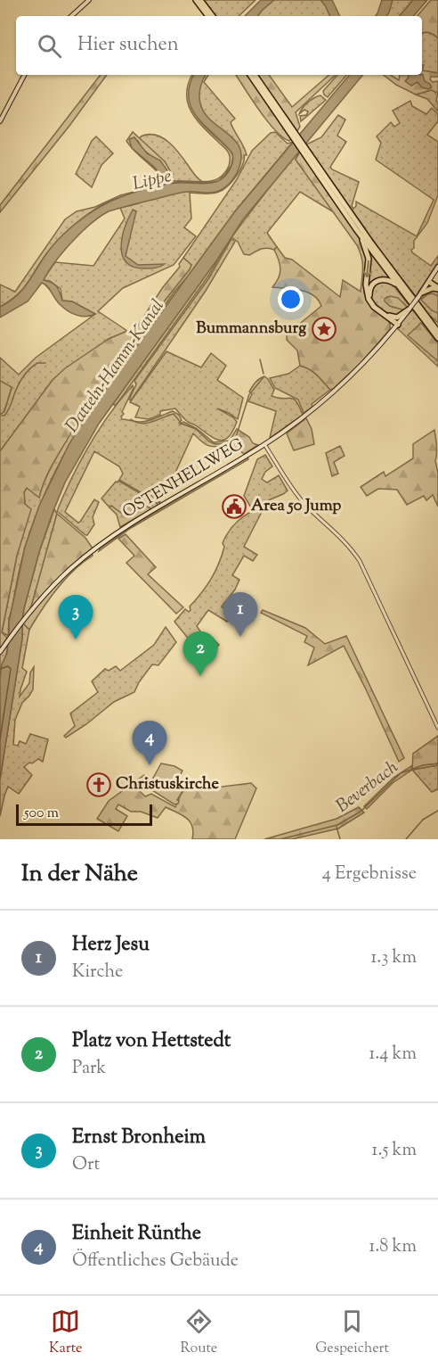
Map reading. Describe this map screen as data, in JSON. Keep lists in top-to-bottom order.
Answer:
{
  "streets": {
    "main road": ["OSTENHELLWEG"]
  },
  "water": ["Lippe", "Datteln-Hamm-Kanal", "Beverbach"],
  "places": {
    "place": ["Bummannsburg"],
    "public building": ["Area 50 Jump"],
    "church": ["Christuskirche"]
  },
  "scale_bar": "500 m",
  "page": {
    "search": "Hier suchen",
    "pins": [
      "1",
      "3",
      "2",
      "4"
    ],
    "scale": "500 m",
    "heading": ["In der Nähe", "4 Ergebnisse"],
    "list": [
      {
        "mark": "1",
        "name": "Herz Jesu",
        "note": "Kirche",
        "value": "1.3 km"
      },
      {
        "mark": "2",
        "name": "Platz von Hettstedt",
        "note": "Park",
        "value": "1.4 km"
      },
      {
        "mark": "3",
        "name": "Ernst Bronheim",
        "note": "Ort",
        "value": "1.5 km"
      },
      {
        "mark": "4",
        "name": "Einheit Rünthe",
        "note": "Öffentliches Gebäude",
        "value": "1.8 km"
      }
    ],
    "nav": ["Karte", "Route", "Gespeichert"]
  }
}
